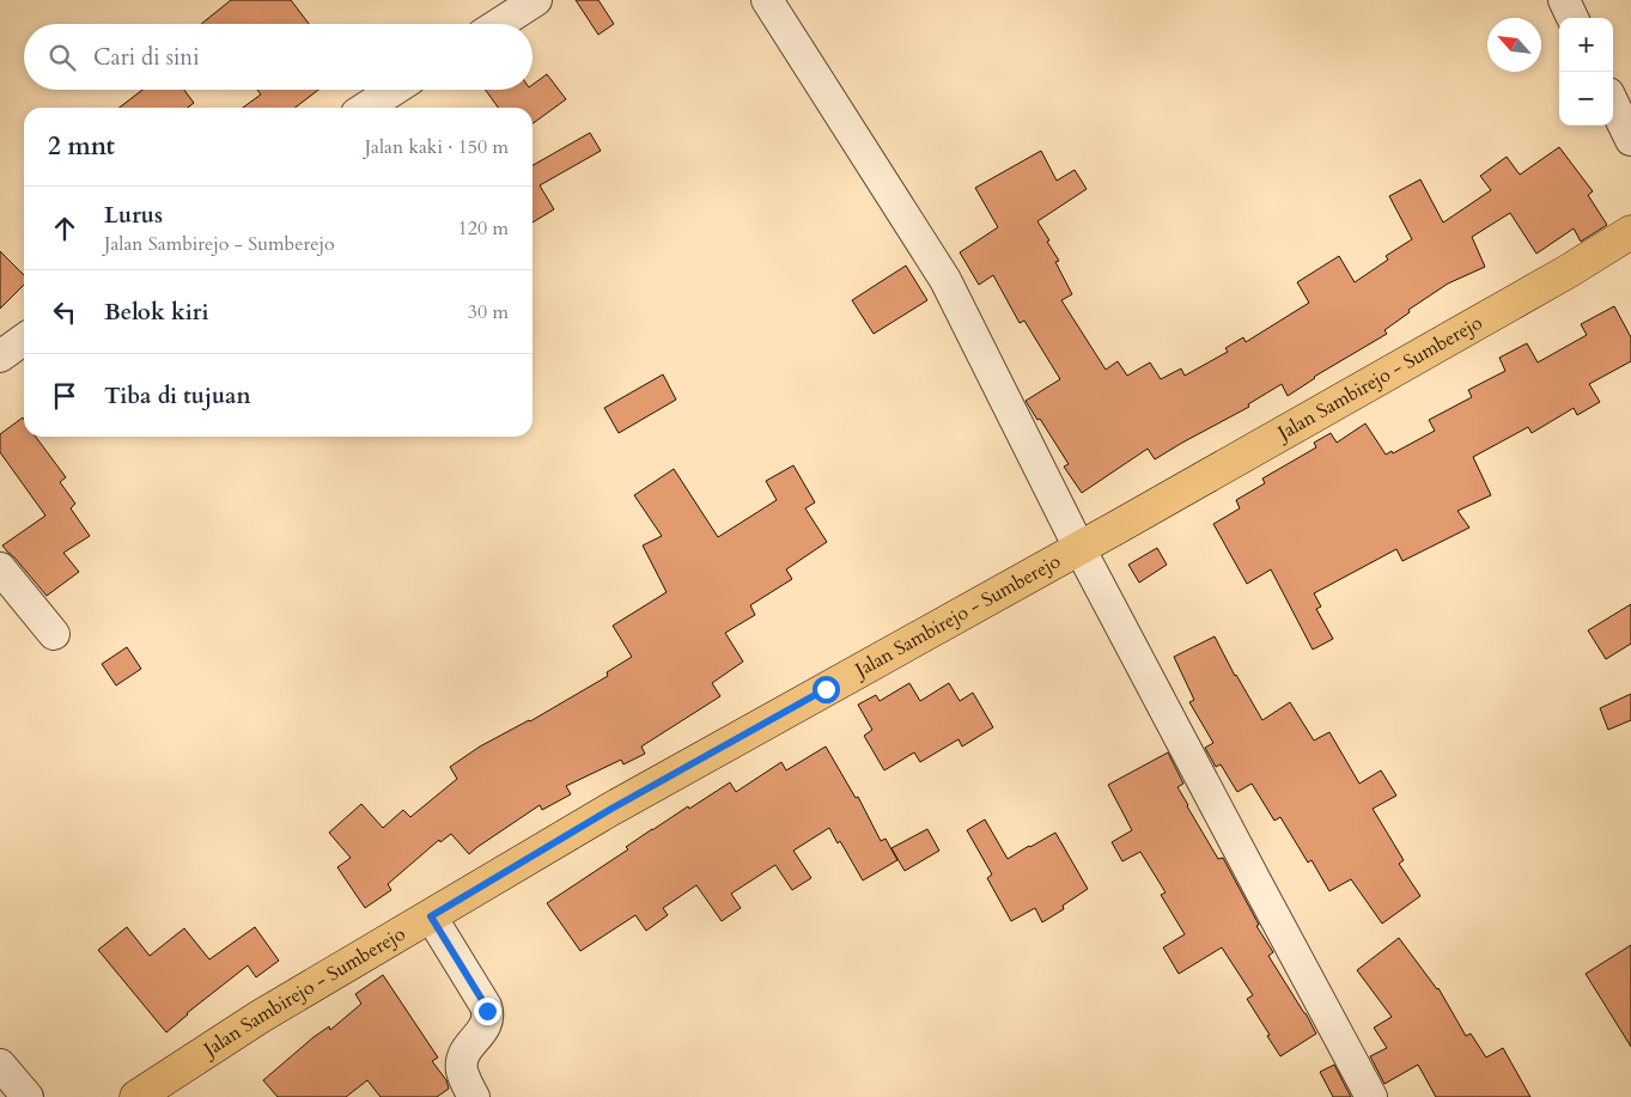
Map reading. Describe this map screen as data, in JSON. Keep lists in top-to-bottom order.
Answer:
{
  "streets": {
    "main road": ["Jalan Sambirejo - Sumberejo"]
  },
  "north": "top left",
  "page": {
    "map_buttons": ["+", "−"],
    "search": "Cari di sini",
    "heading": ["2 mnt", "Jalan kaki · 150 m"],
    "list": [
      ["Lurus", "Jalan Sambirejo - Sumberejo", "120 m"],
      ["Belok kiri", "30 m"],
      "Tiba di tujuan"
    ]
  }
}
